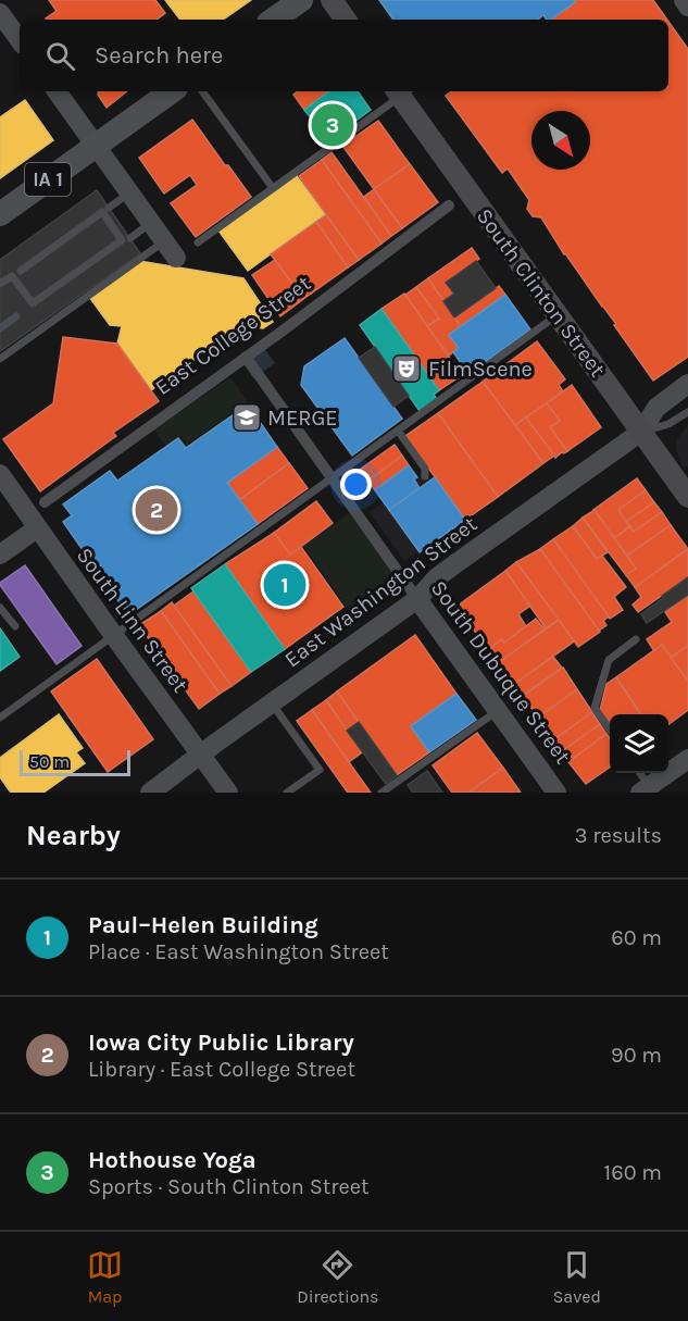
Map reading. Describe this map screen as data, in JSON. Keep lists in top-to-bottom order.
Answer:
{
  "streets": {
    "main road": ["IA 1", "South Clinton Street"],
    "street": [
      "East College Street",
      "East Washington Street",
      "South Linn Street",
      "South Dubuque Street"
    ]
  },
  "crossings": [
    ["South Clinton Street", "East Washington Street"],
    ["East College Street", "South Dubuque Street"],
    ["East Washington Street", "South Linn Street"],
    ["East Washington Street", "South Dubuque Street"]
  ],
  "places": {
    "theatre": ["FilmScene"],
    "school or university": ["MERGE"]
  },
  "scale_bar": "50 m",
  "north": "bottom right",
  "page": {
    "search": "Search here",
    "pins": ["3", "2", "1"],
    "scale": "50 m",
    "heading": ["Nearby", "3 results"],
    "list": [
      {
        "mark": "1",
        "name": "Paul–Helen Building",
        "note": "Place · East Washington Street",
        "value": "60 m"
      },
      {
        "mark": "2",
        "name": "Iowa City Public Library",
        "note": "Library · East College Street",
        "value": "90 m"
      },
      {
        "mark": "3",
        "name": "Hothouse Yoga",
        "note": "Sports · South Clinton Street",
        "value": "160 m"
      }
    ],
    "nav": ["Map", "Directions", "Saved"]
  }
}
